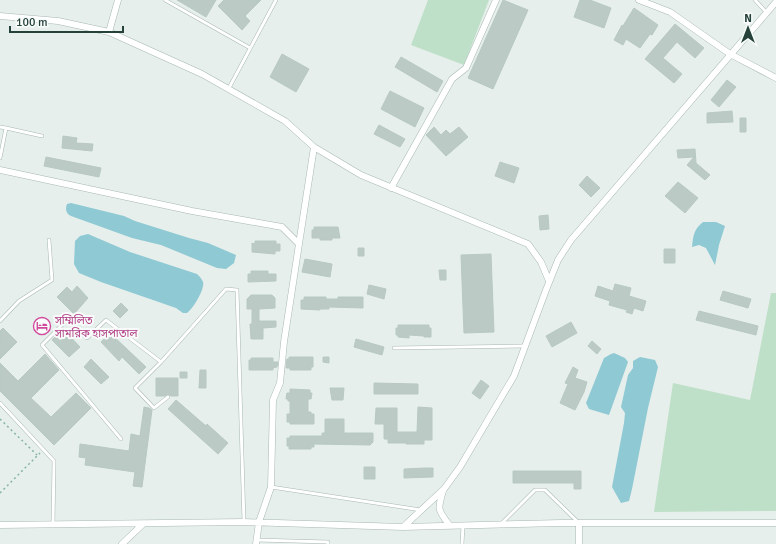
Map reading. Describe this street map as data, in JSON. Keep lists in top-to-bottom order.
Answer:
{
  "places": {
    "hotel": ["সম্মিলিত সামরিক হাসপাতাল"]
  },
  "scale_bar": "100 m",
  "north": "top"
}
